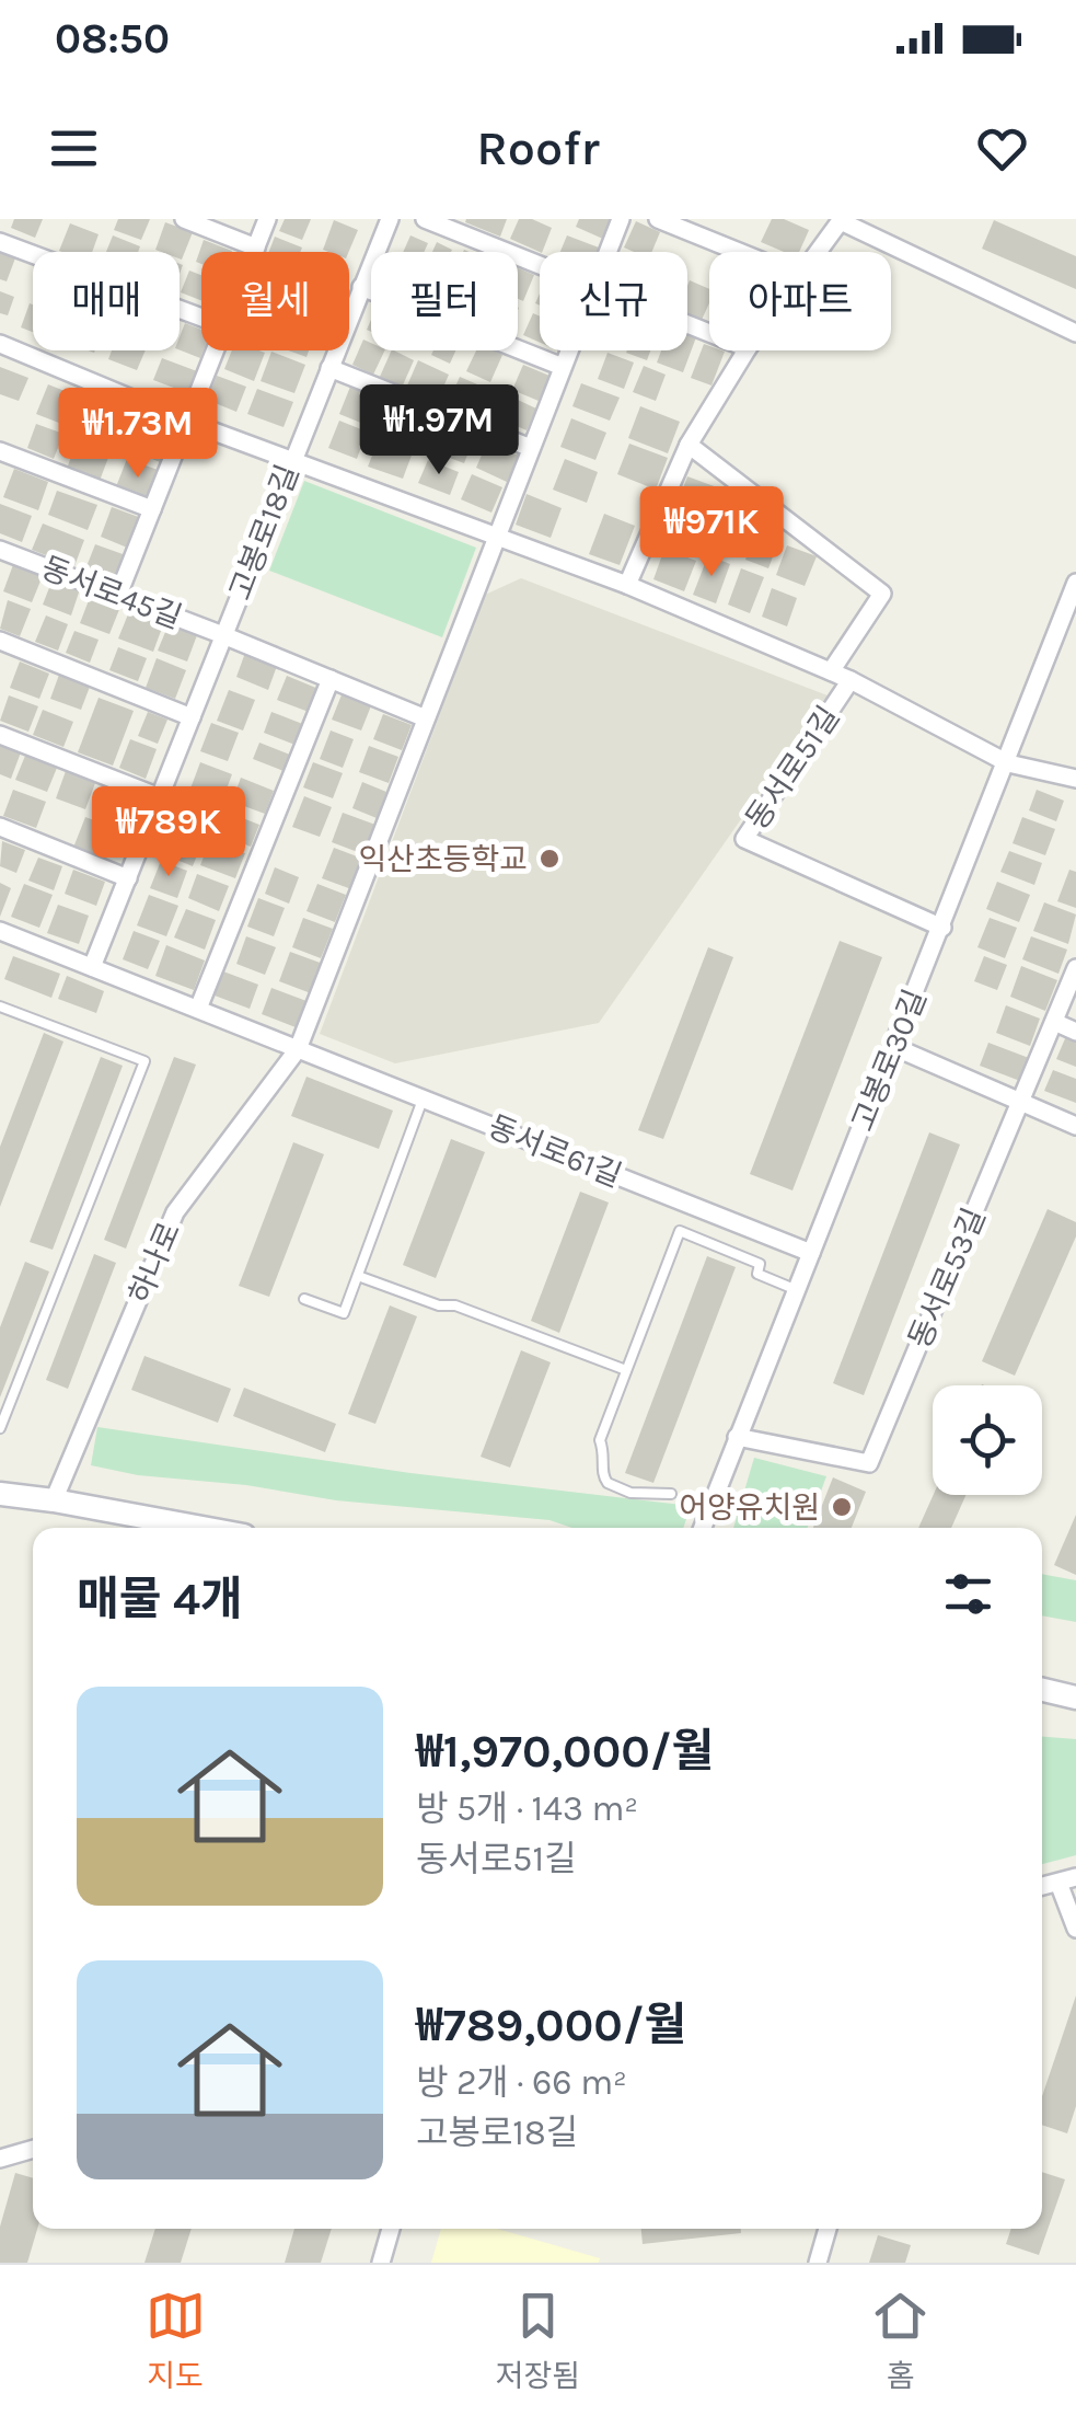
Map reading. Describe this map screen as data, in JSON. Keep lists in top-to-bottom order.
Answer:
{
  "streets": {
    "street": [
      "고봉로18길",
      "동서로45길",
      "동서로51길",
      "고봉로30길",
      "동서로61길",
      "하나로",
      "동서로53길"
    ]
  },
  "crossings": [
    ["고봉로18길", "동서로45길"],
    ["고봉로18길", "동서로51길"],
    ["고봉로18길", "동서로61길"],
    ["동서로51길", "고봉로30길"],
    ["고봉로30길", "동서로61길"],
    ["고봉로30길", "동서로53길"],
    ["동서로61길", "하나로"]
  ],
  "places": ["익산초등학교", "어양유치원"],
  "page": {
    "status": "08:50",
    "header": "Roofr",
    "chip": [
      "매매",
      "월세",
      "필터",
      "신규",
      "아파트"
    ],
    "price": [
      "₩1.97M",
      "₩1.73M",
      "₩971K",
      "₩789K"
    ],
    "heading": "매물 4개",
    "list": [
      {
        "name": "₩1,970,000/월",
        "note": "방 5개 · 143 m² · 동서로51길"
      },
      {
        "name": "₩789,000/월",
        "note": "방 2개 · 66 m² · 고봉로18길"
      }
    ],
    "tabs": ["지도", "저장됨", "홈"]
  }
}
